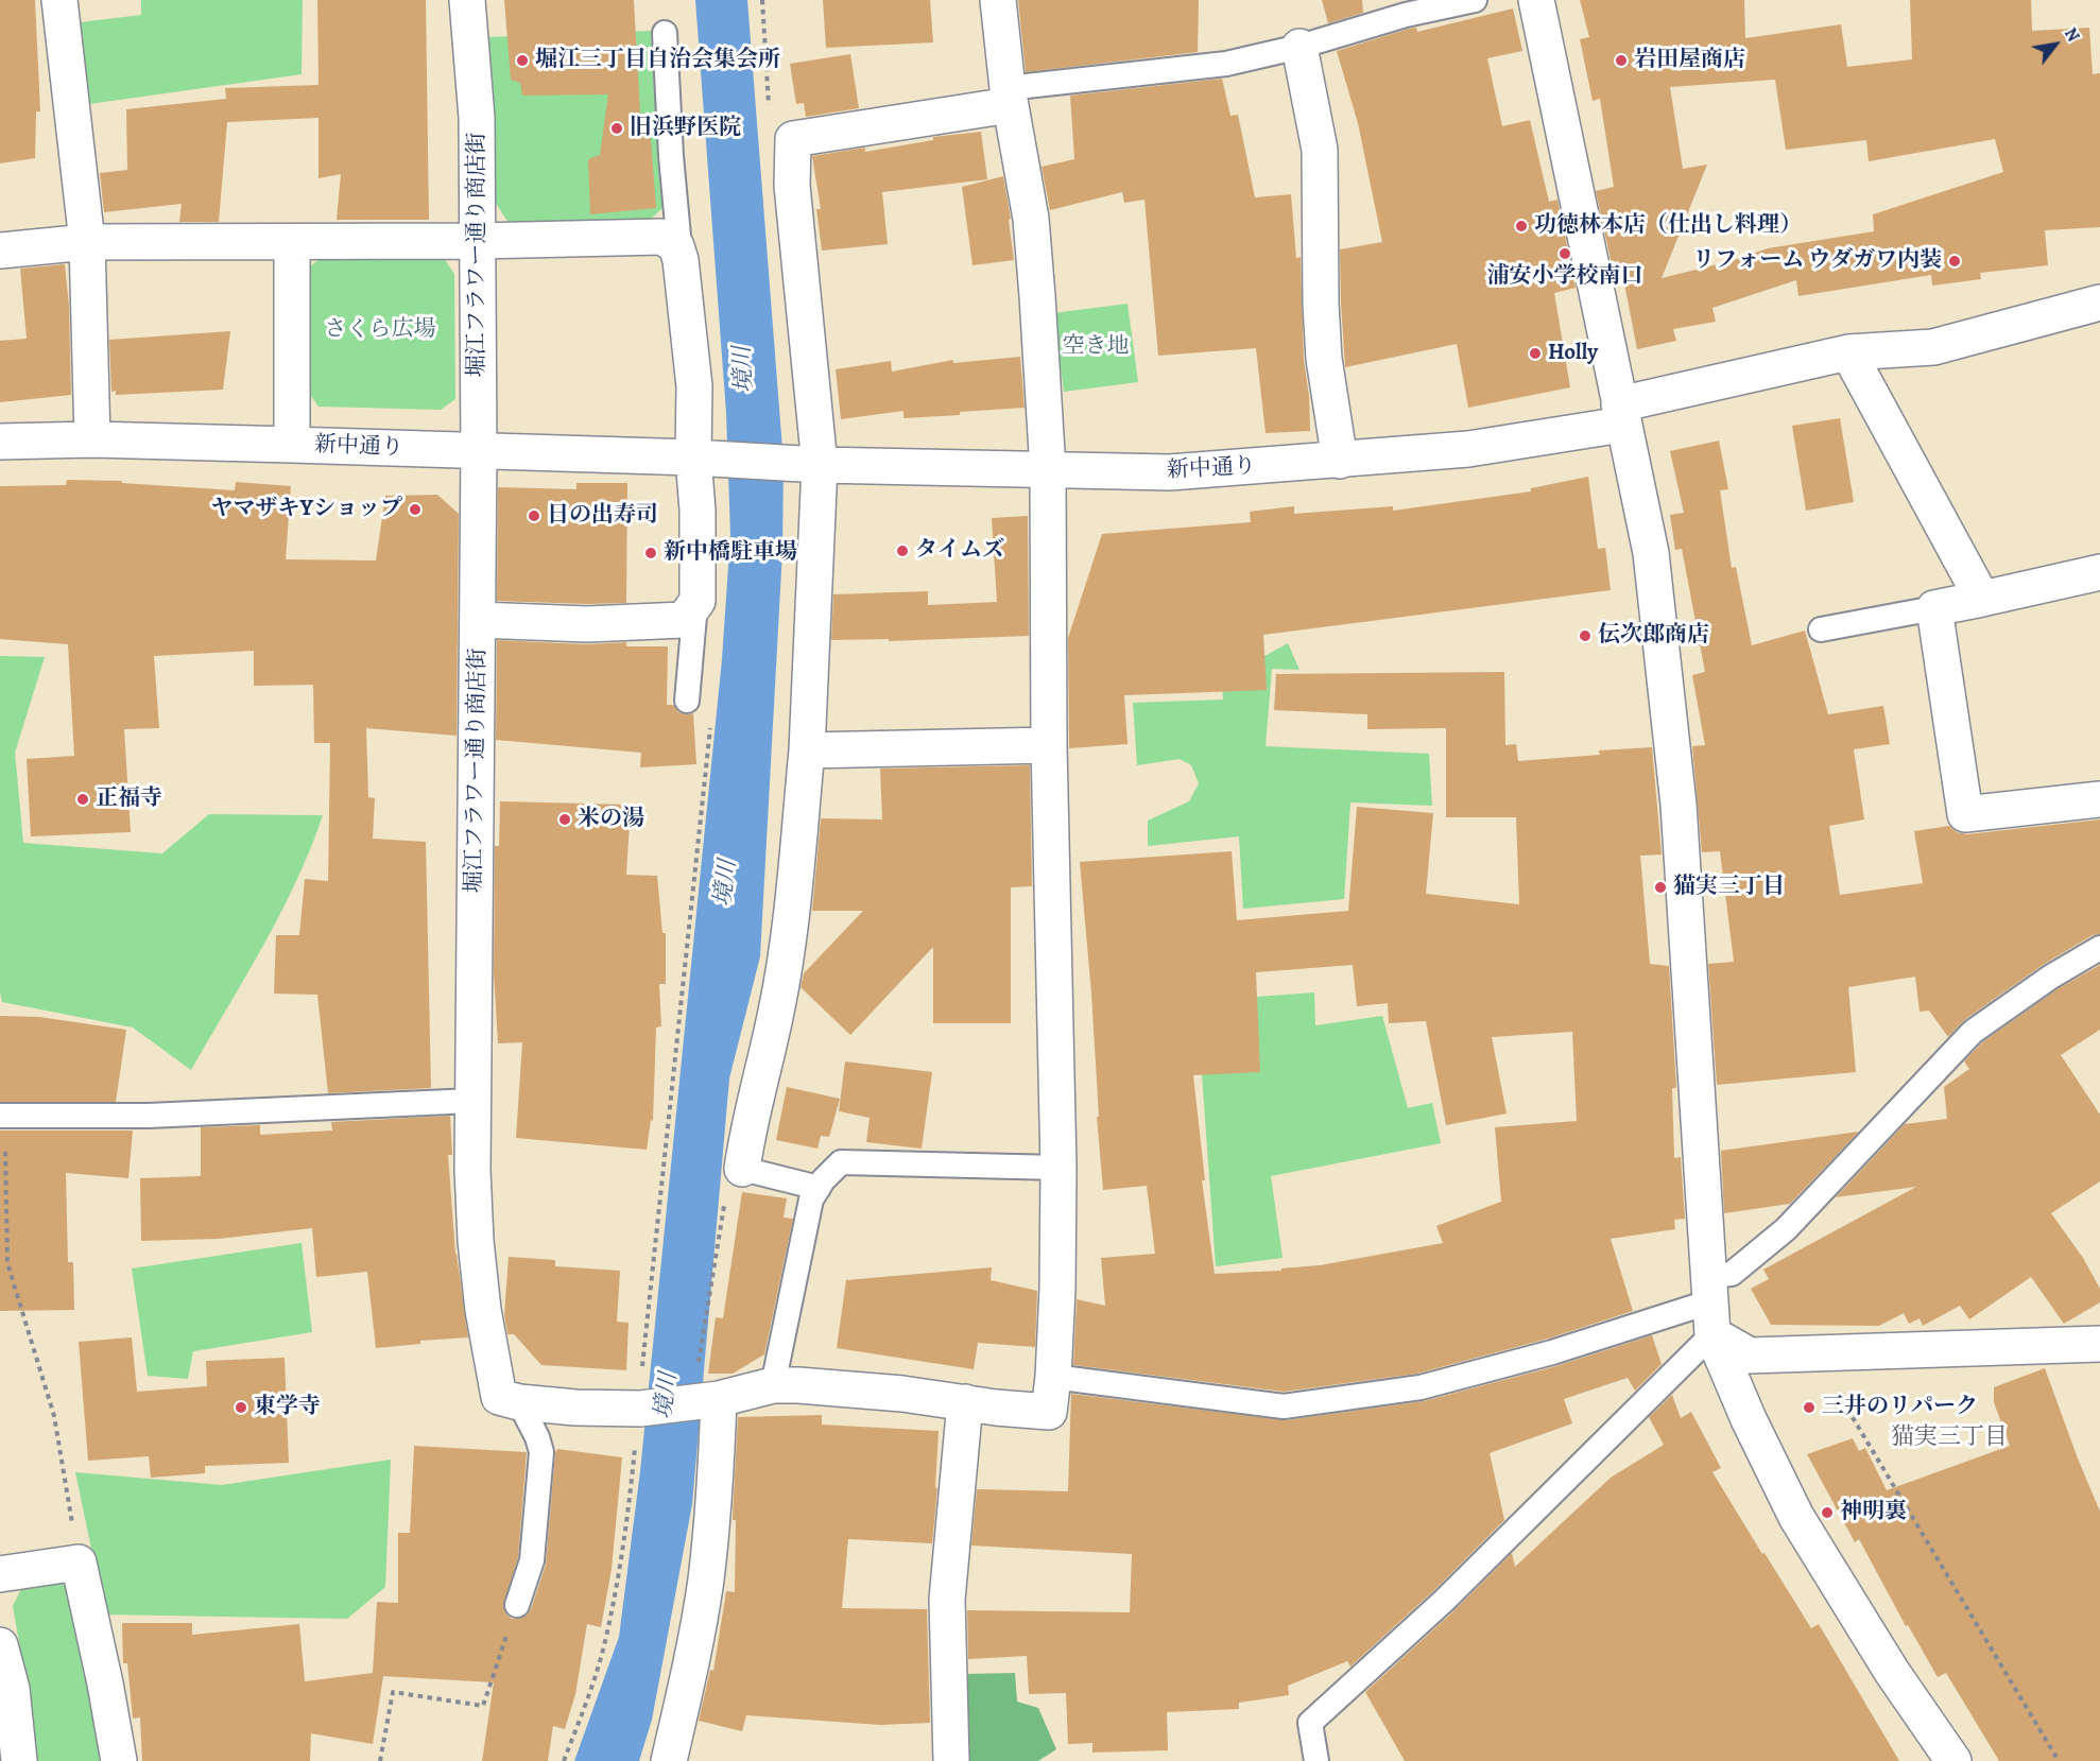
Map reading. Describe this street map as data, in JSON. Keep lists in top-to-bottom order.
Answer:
{
  "streets": {
    "street": ["堀江フラワー通り商店街", "新中通り"]
  },
  "crossings": [
    ["堀江フラワー通り商店街", "新中通り"]
  ],
  "districts": ["猫実三丁目"],
  "water": ["境川"],
  "parks": ["さくら広場", "空き地"],
  "places": [
    "堀江三丁目自治会集会所",
    "岩田屋商店",
    "旧浜野医院",
    "功徳林本店（仕出し料理）",
    "浦安小学校南口",
    "リフォーム ウダガワ内装",
    "Holly",
    "ヤマザキYショップ",
    "日の出寿司",
    "タイムズ",
    "新中橋駐車場",
    "伝次郎商店",
    "正福寺",
    "米の湯",
    "猫実三丁目",
    "東学寺",
    "三井のリパーク",
    "神明裏"
  ],
  "north": "top right"
}
